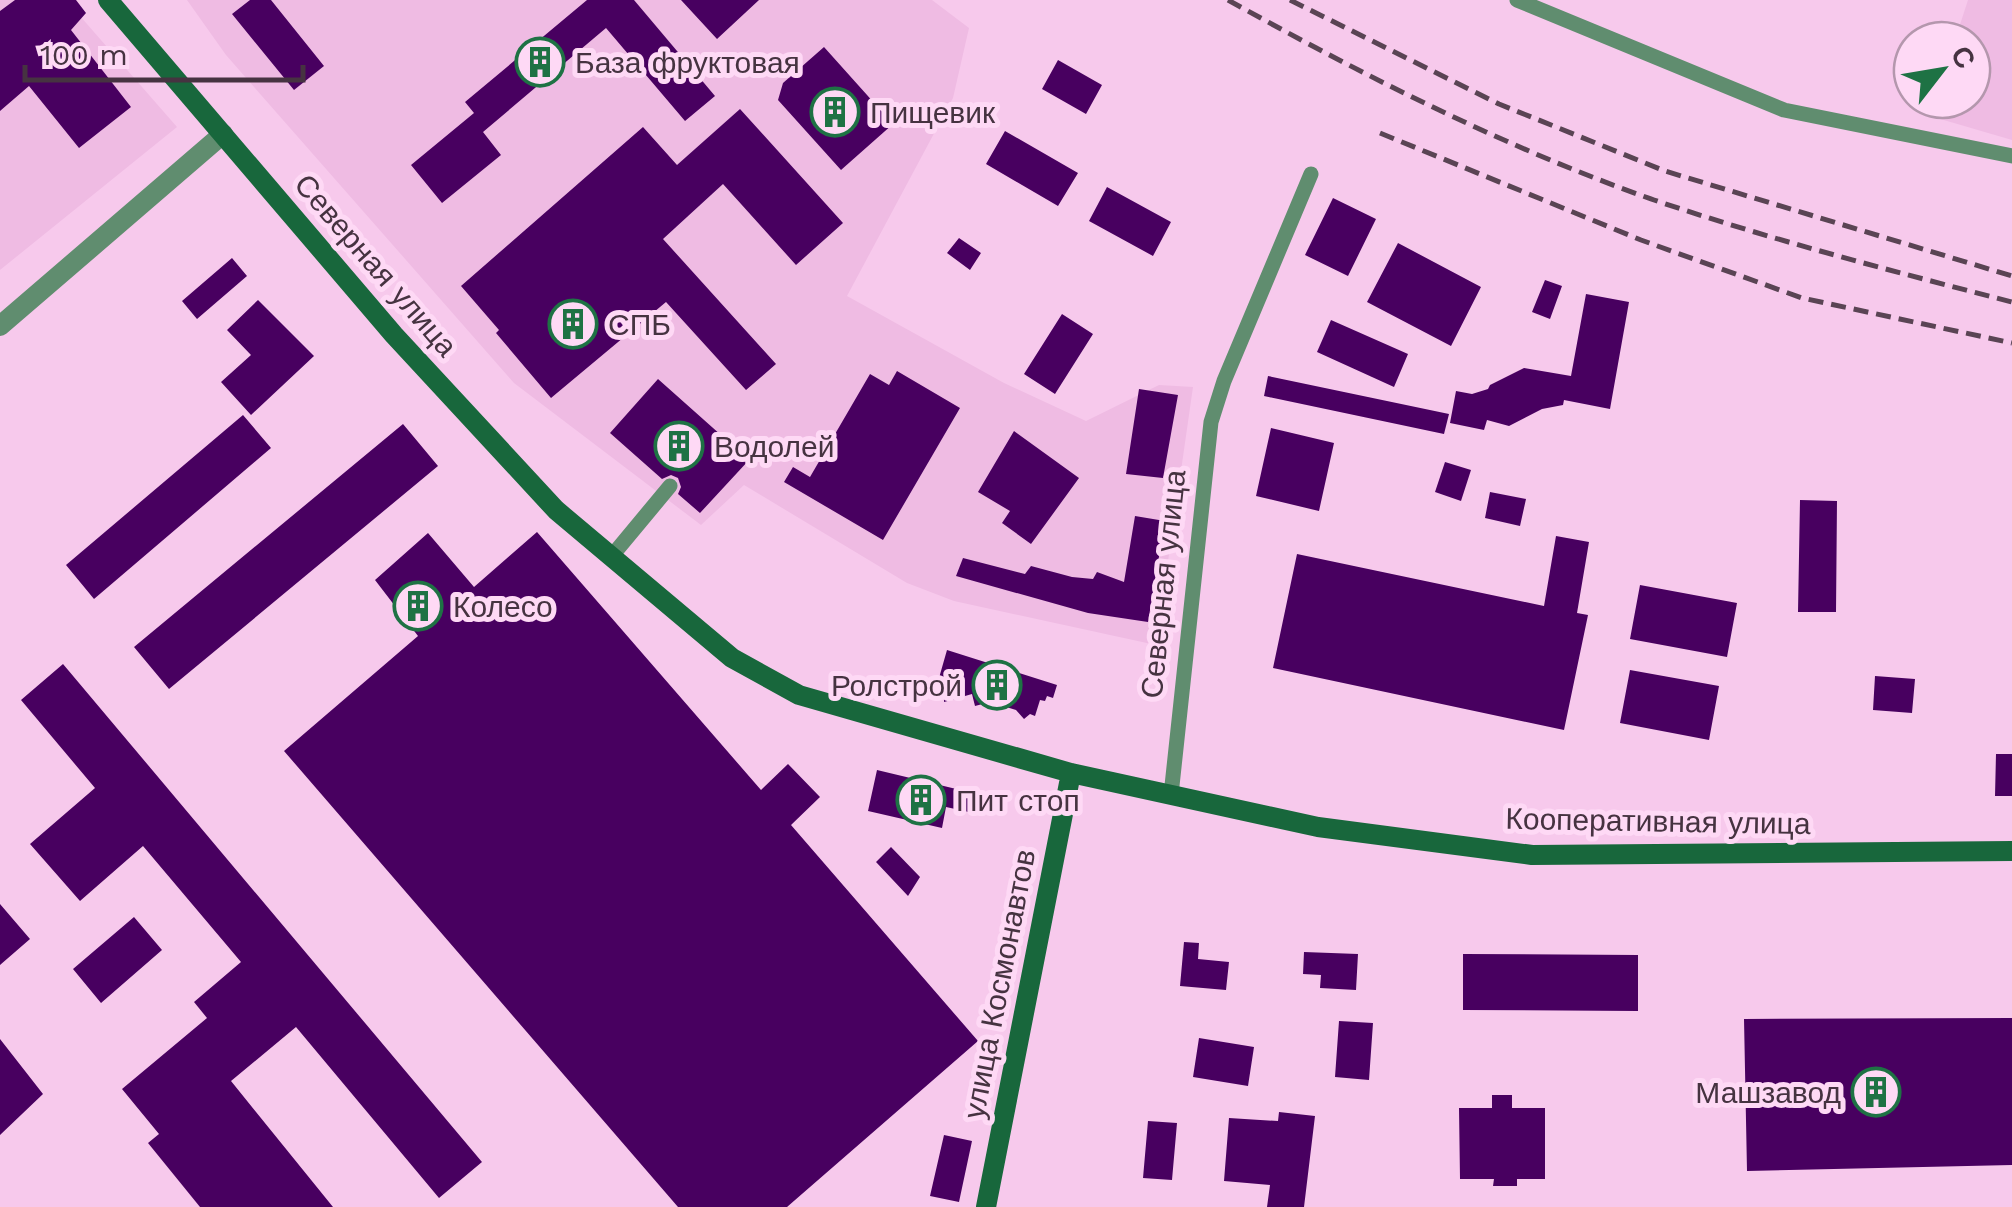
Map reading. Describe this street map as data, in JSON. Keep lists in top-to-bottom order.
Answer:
{
  "streets": {
    "main road": ["Северная улица", "Кооперативная улица", "улица Космонавтов"]
  },
  "crossings": [
    ["Северная улица", "Кооперативная улица"],
    ["Северная улица", "улица Космонавтов"],
    ["Кооперативная улица", "улица Космонавтов"]
  ],
  "places": {
    "building": [
      "База фруктовая",
      "Пищевик",
      "СПБ",
      "Водолей",
      "Колесо",
      "Ролстрой",
      "Пит стоп",
      "Машзавод"
    ]
  },
  "scale_bar": "100 m",
  "north": "top right"
}
